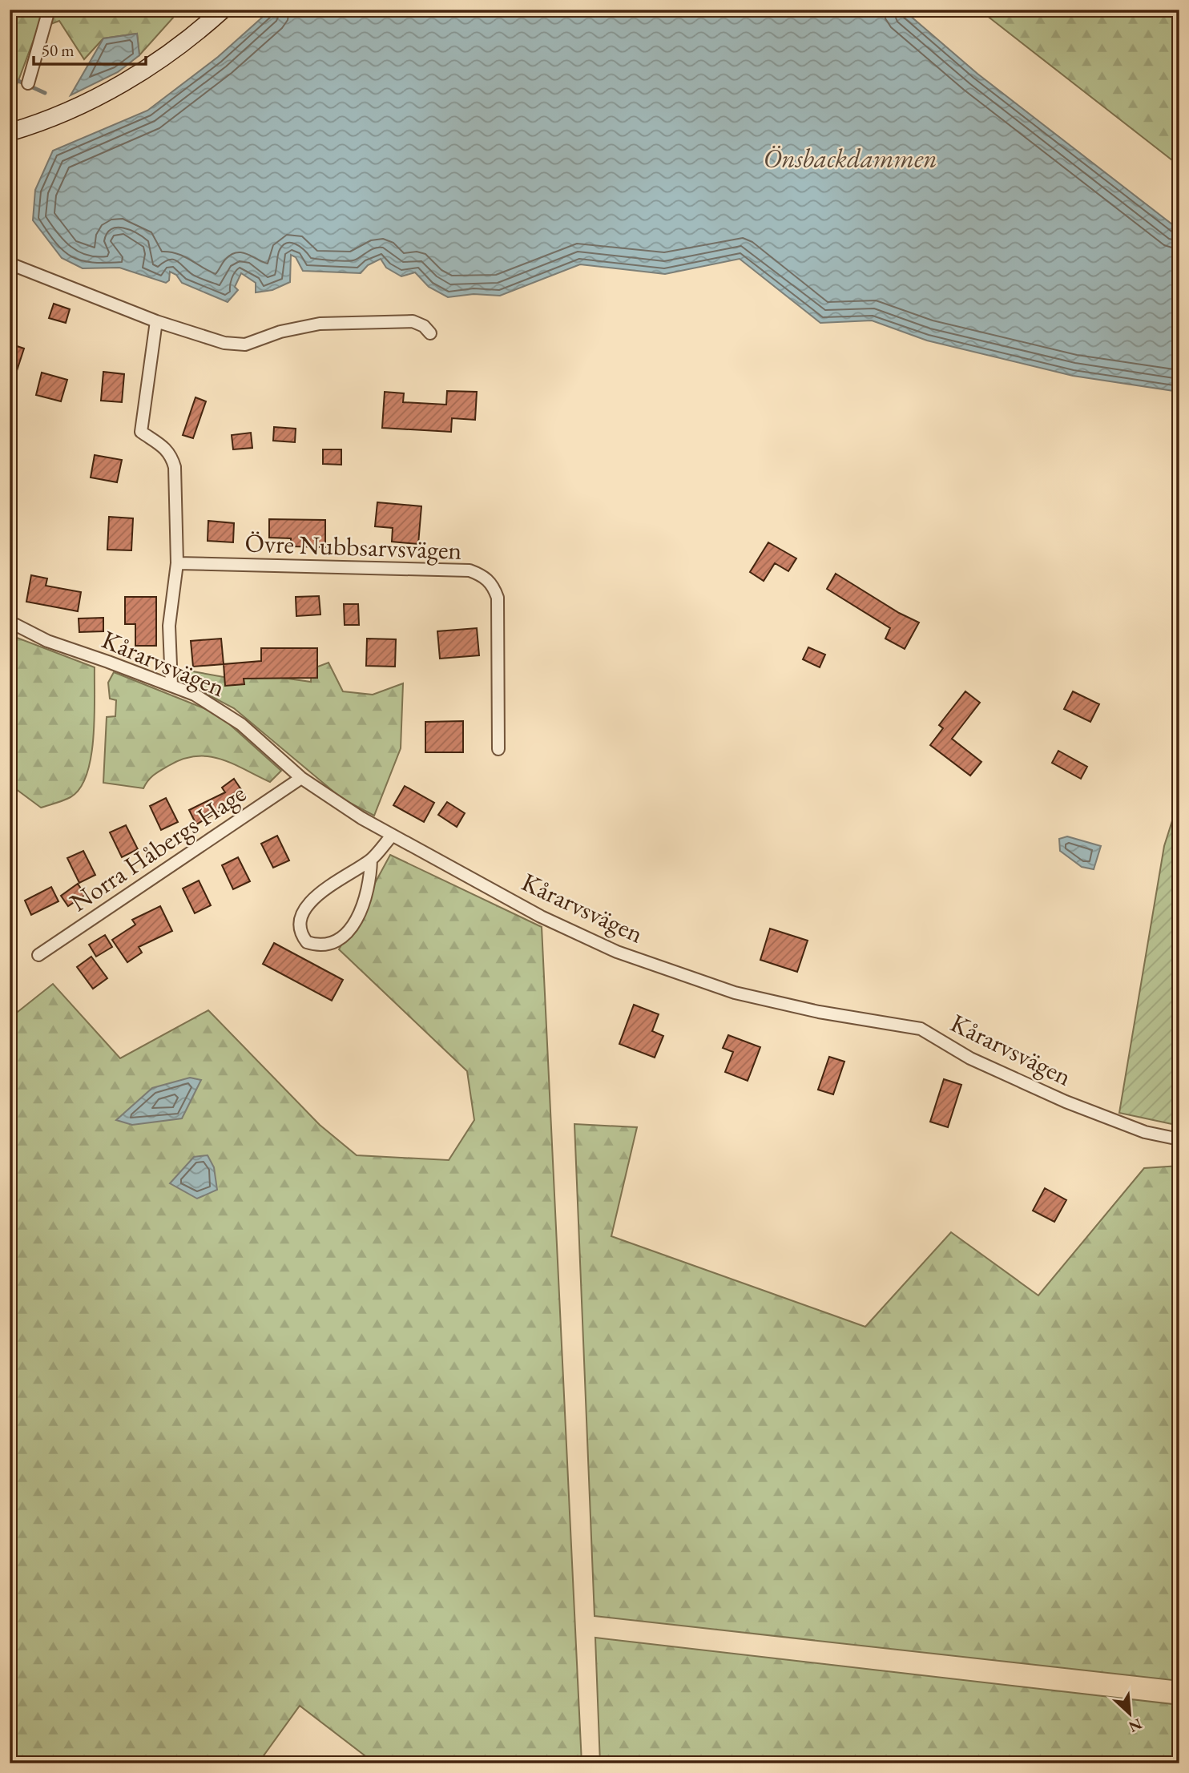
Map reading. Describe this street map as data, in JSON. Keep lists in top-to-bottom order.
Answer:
{
  "streets": {
    "street": ["Övre Nubbsarvsvägen", "Kårarvsvägen", "Norra Håbergs Hage"]
  },
  "crossings": [
    ["Kårarvsvägen", "Norra Håbergs Hage"]
  ],
  "water": ["Önsbackdammen"],
  "scale_bar": "50 m",
  "north": "bottom right"
}
